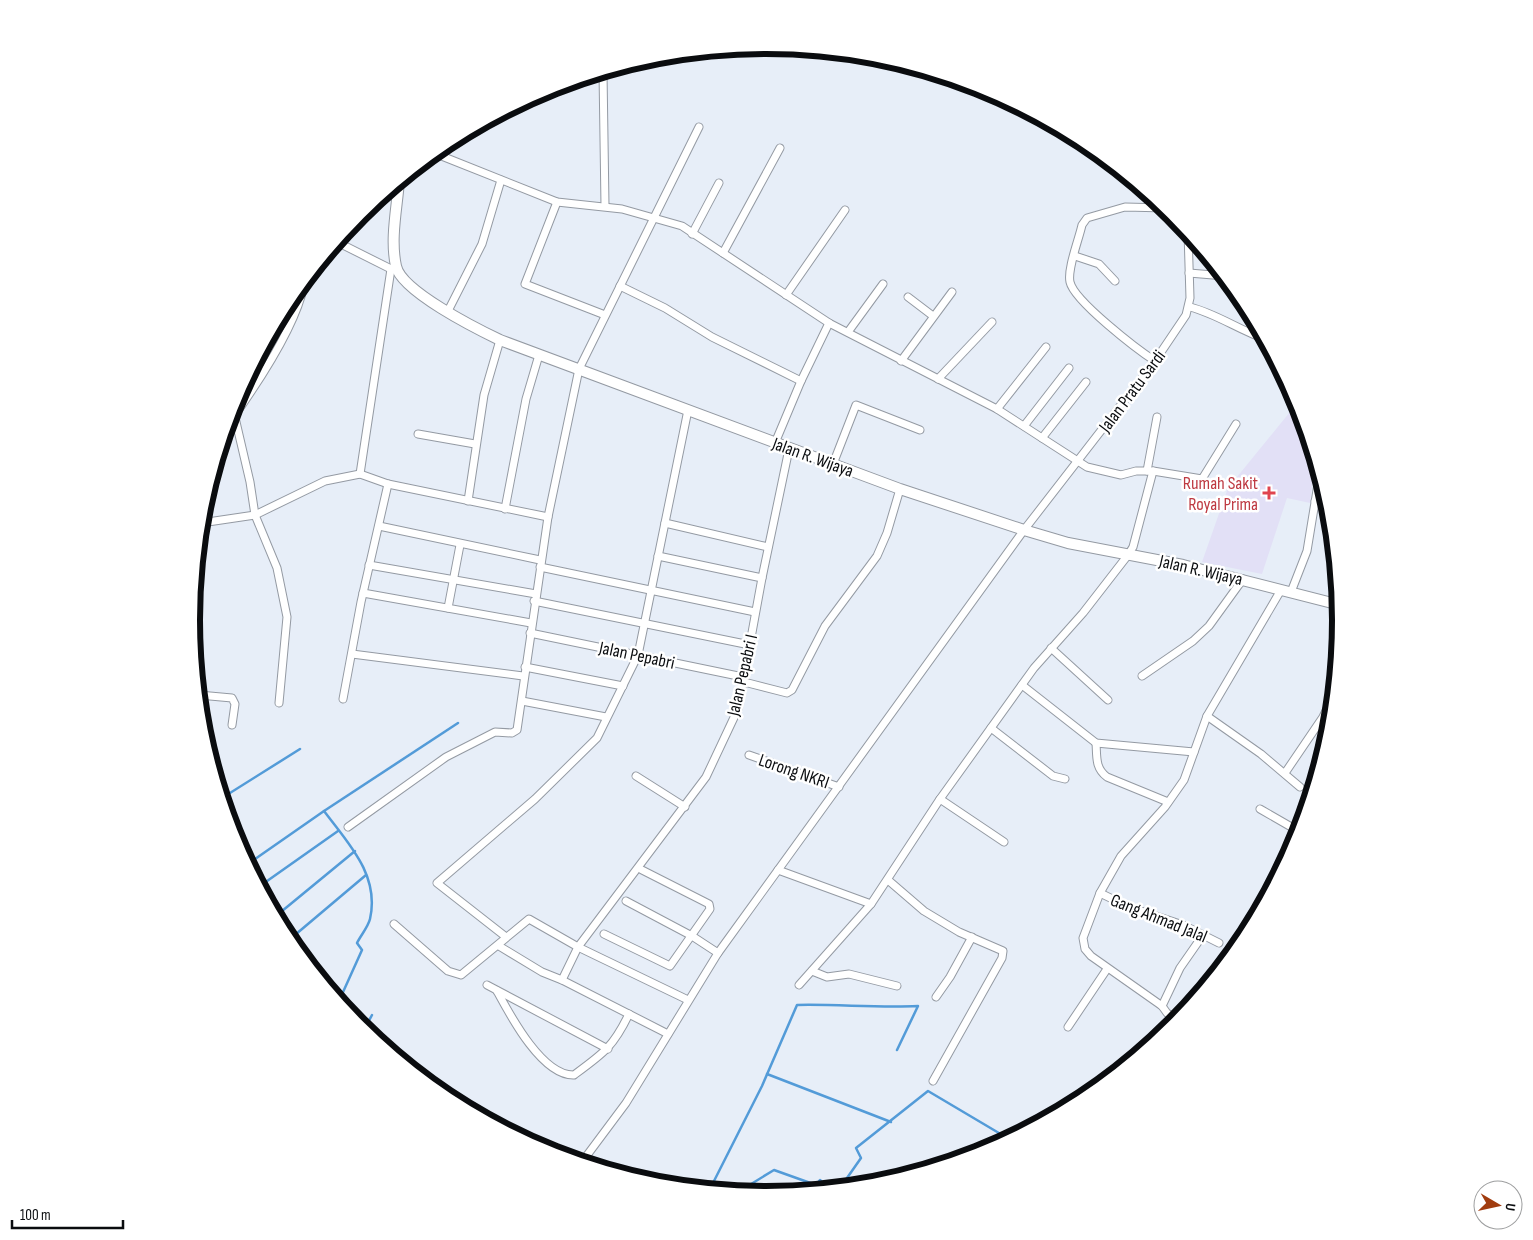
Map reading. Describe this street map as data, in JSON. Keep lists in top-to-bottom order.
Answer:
{
  "streets": {
    "street": [
      "Jalan Pratu Sardi",
      "Jalan R. Wijaya",
      "Jalan Pepabri",
      "Jalan Pepabri I",
      "Lorong NKRI",
      "Gang Ahmad Jalal"
    ]
  },
  "crossings": [
    ["Jalan Pratu Sardi", "Jalan R. Wijaya"],
    ["Jalan Pratu Sardi", "Lorong NKRI"],
    ["Jalan R. Wijaya", "Jalan Pepabri"],
    ["Jalan R. Wijaya", "Jalan Pepabri I"],
    ["Jalan Pepabri", "Jalan Pepabri I"]
  ],
  "places": {
    "health": ["Rumah Sakit Royal Prima"]
  },
  "scale_bar": "100 m",
  "north": "right"
}
